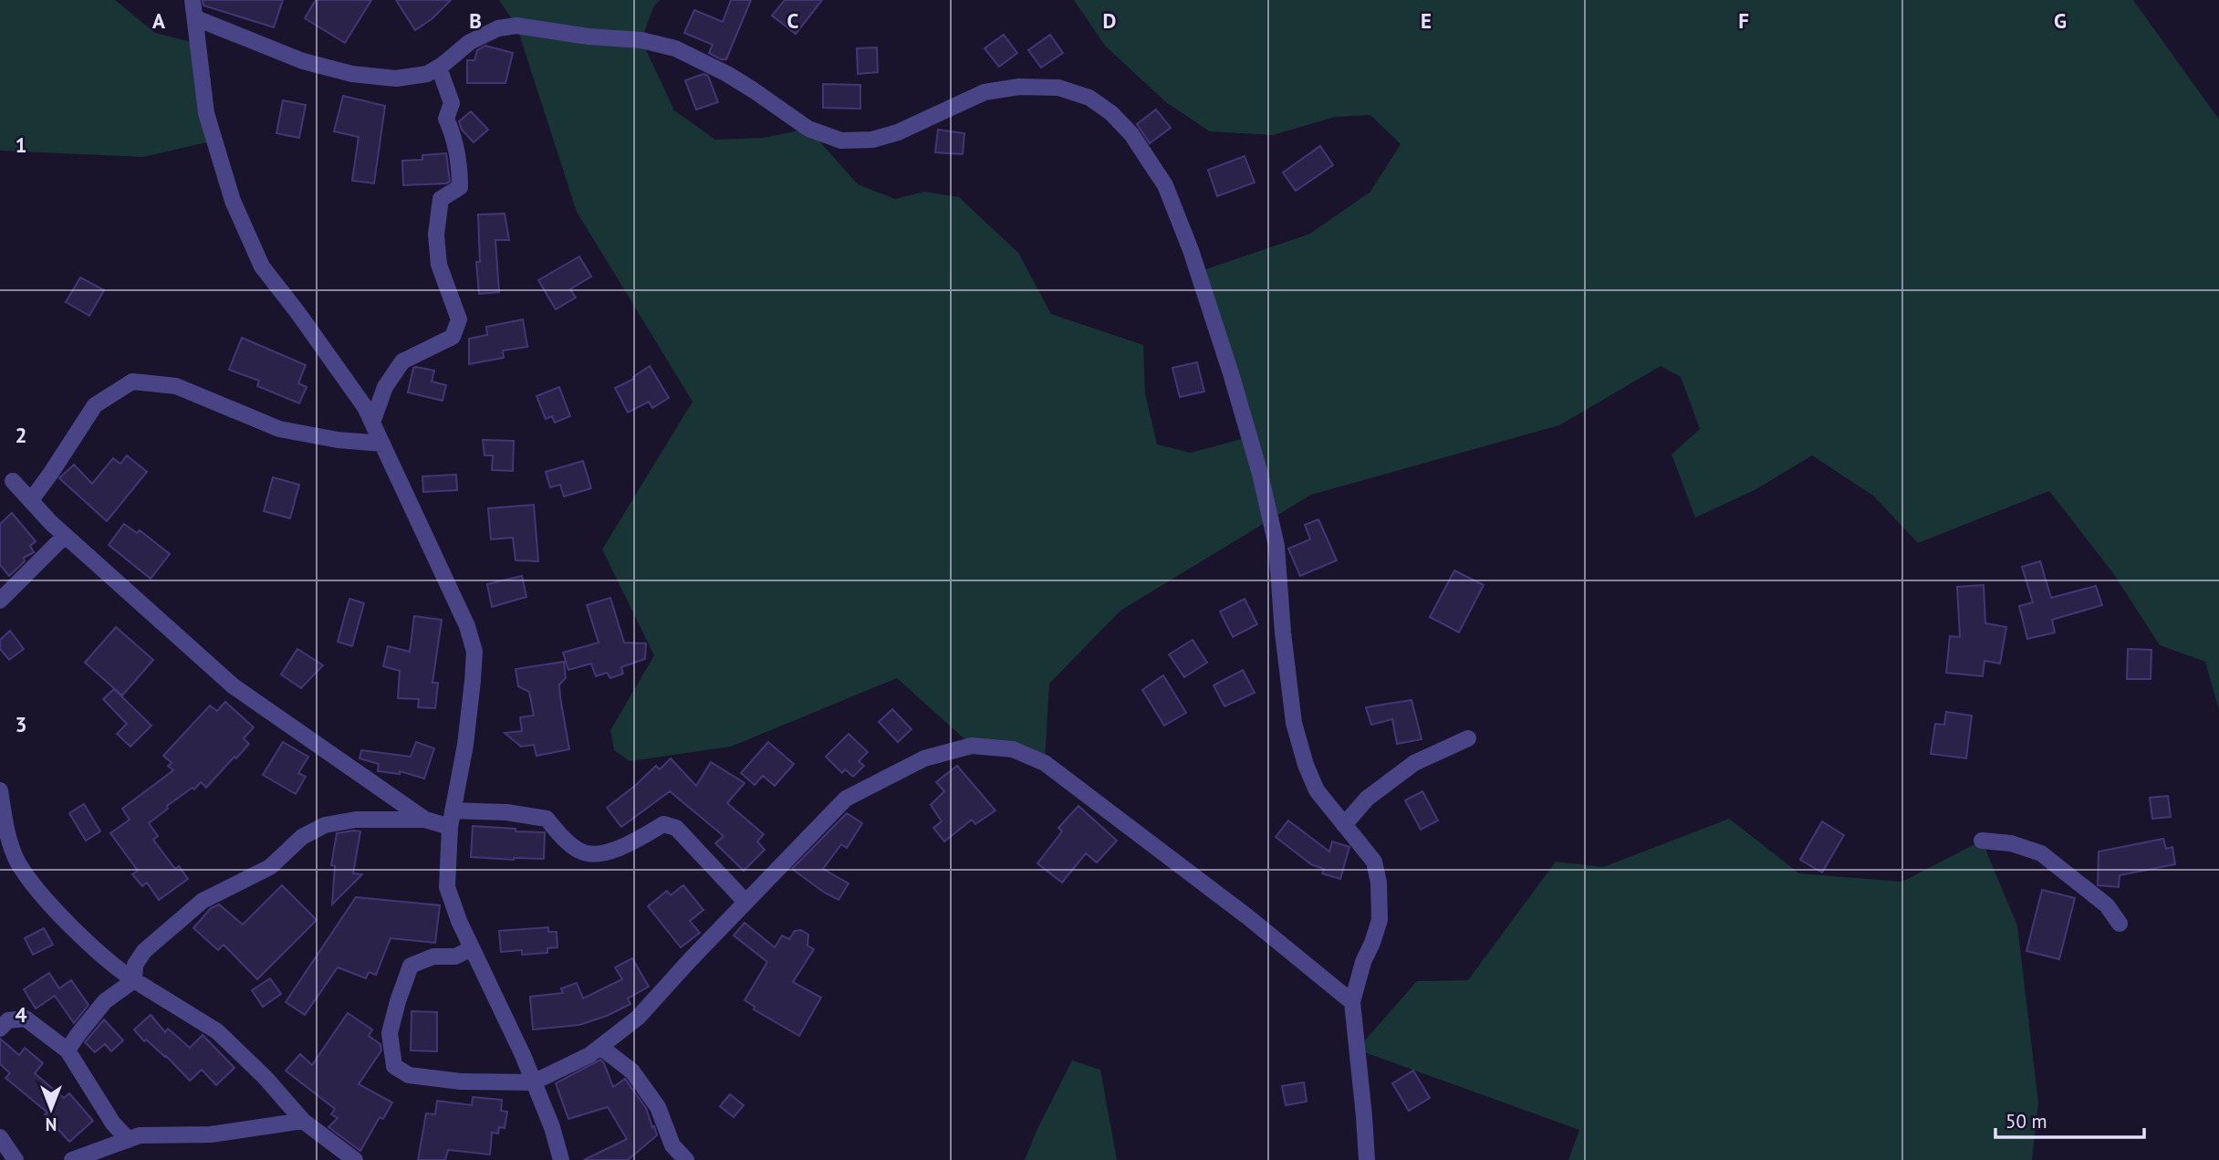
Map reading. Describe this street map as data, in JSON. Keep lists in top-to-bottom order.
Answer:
{
  "scale_bar": "50 m",
  "north": "bottom",
  "grid": {
    "columns": [
      "A",
      "B",
      "C",
      "D",
      "E",
      "F",
      "G"
    ],
    "rows": [
      "1",
      "2",
      "3",
      "4"
    ]
  }
}
